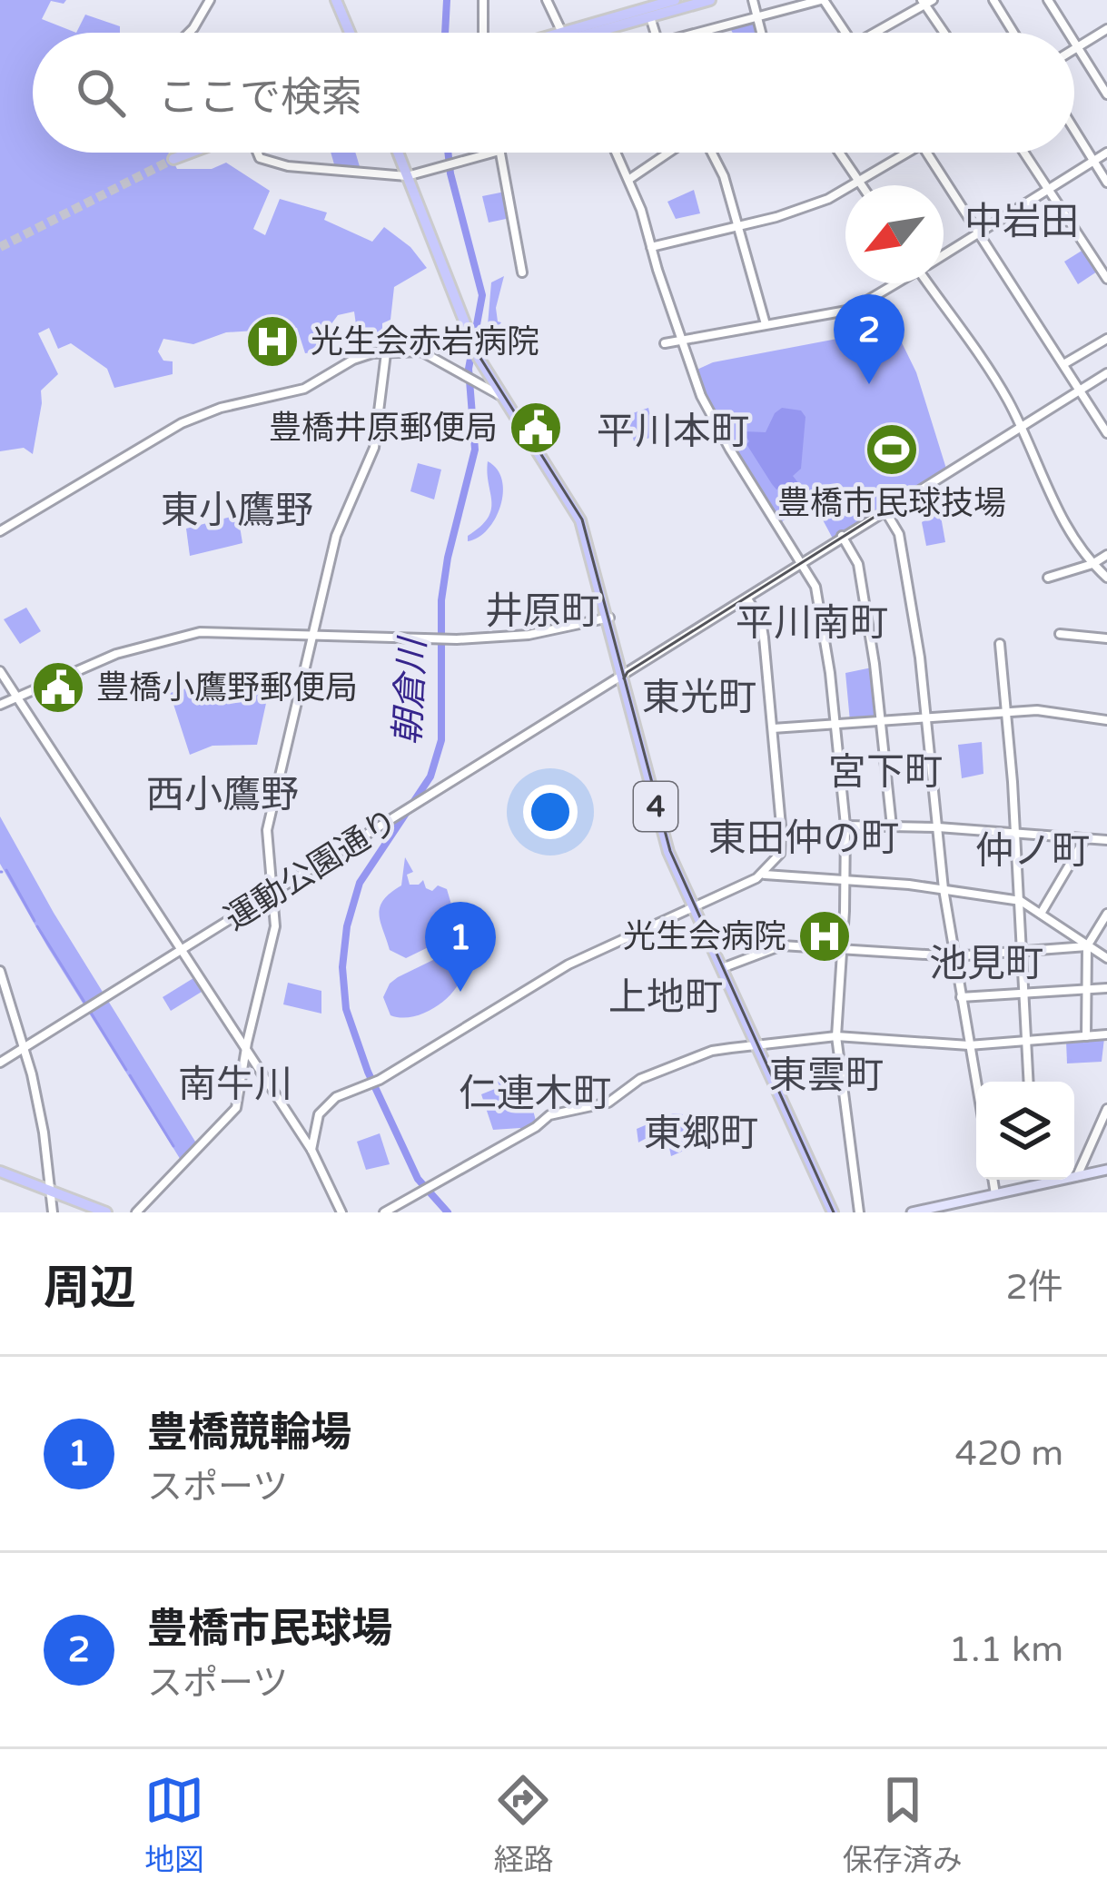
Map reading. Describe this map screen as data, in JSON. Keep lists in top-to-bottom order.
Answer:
{
  "streets": {
    "main road": ["4"],
    "street": ["運動公園通り"]
  },
  "crossings": [
    ["4", "運動公園通り"]
  ],
  "districts": [
    "中岩田",
    "平川本町",
    "東小鷹野",
    "井原町",
    "平川南町",
    "東光町",
    "宮下町",
    "西小鷹野",
    "東田仲の町",
    "仲ノ町",
    "池見町",
    "上地町",
    "東雲町",
    "南牛川",
    "仁連木町",
    "東郷町"
  ],
  "water": ["朝倉川"],
  "places": {
    "hospital": ["光生会赤岩病院", "光生会病院"],
    "public building": ["豊橋井原郵便局", "豊橋小鷹野郵便局"],
    "sports": ["豊橋市民球技場"]
  },
  "north": "bottom left",
  "page": {
    "search": "ここで検索",
    "pins": ["2", "1"],
    "heading": ["周辺", "2件"],
    "list": [
      {
        "mark": "1",
        "name": "豊橋競輪場",
        "note": "スポーツ",
        "value": "420 m"
      },
      {
        "mark": "2",
        "name": "豊橋市民球場",
        "note": "スポーツ",
        "value": "1.1 km"
      }
    ],
    "nav": ["地図", "経路", "保存済み"]
  }
}
